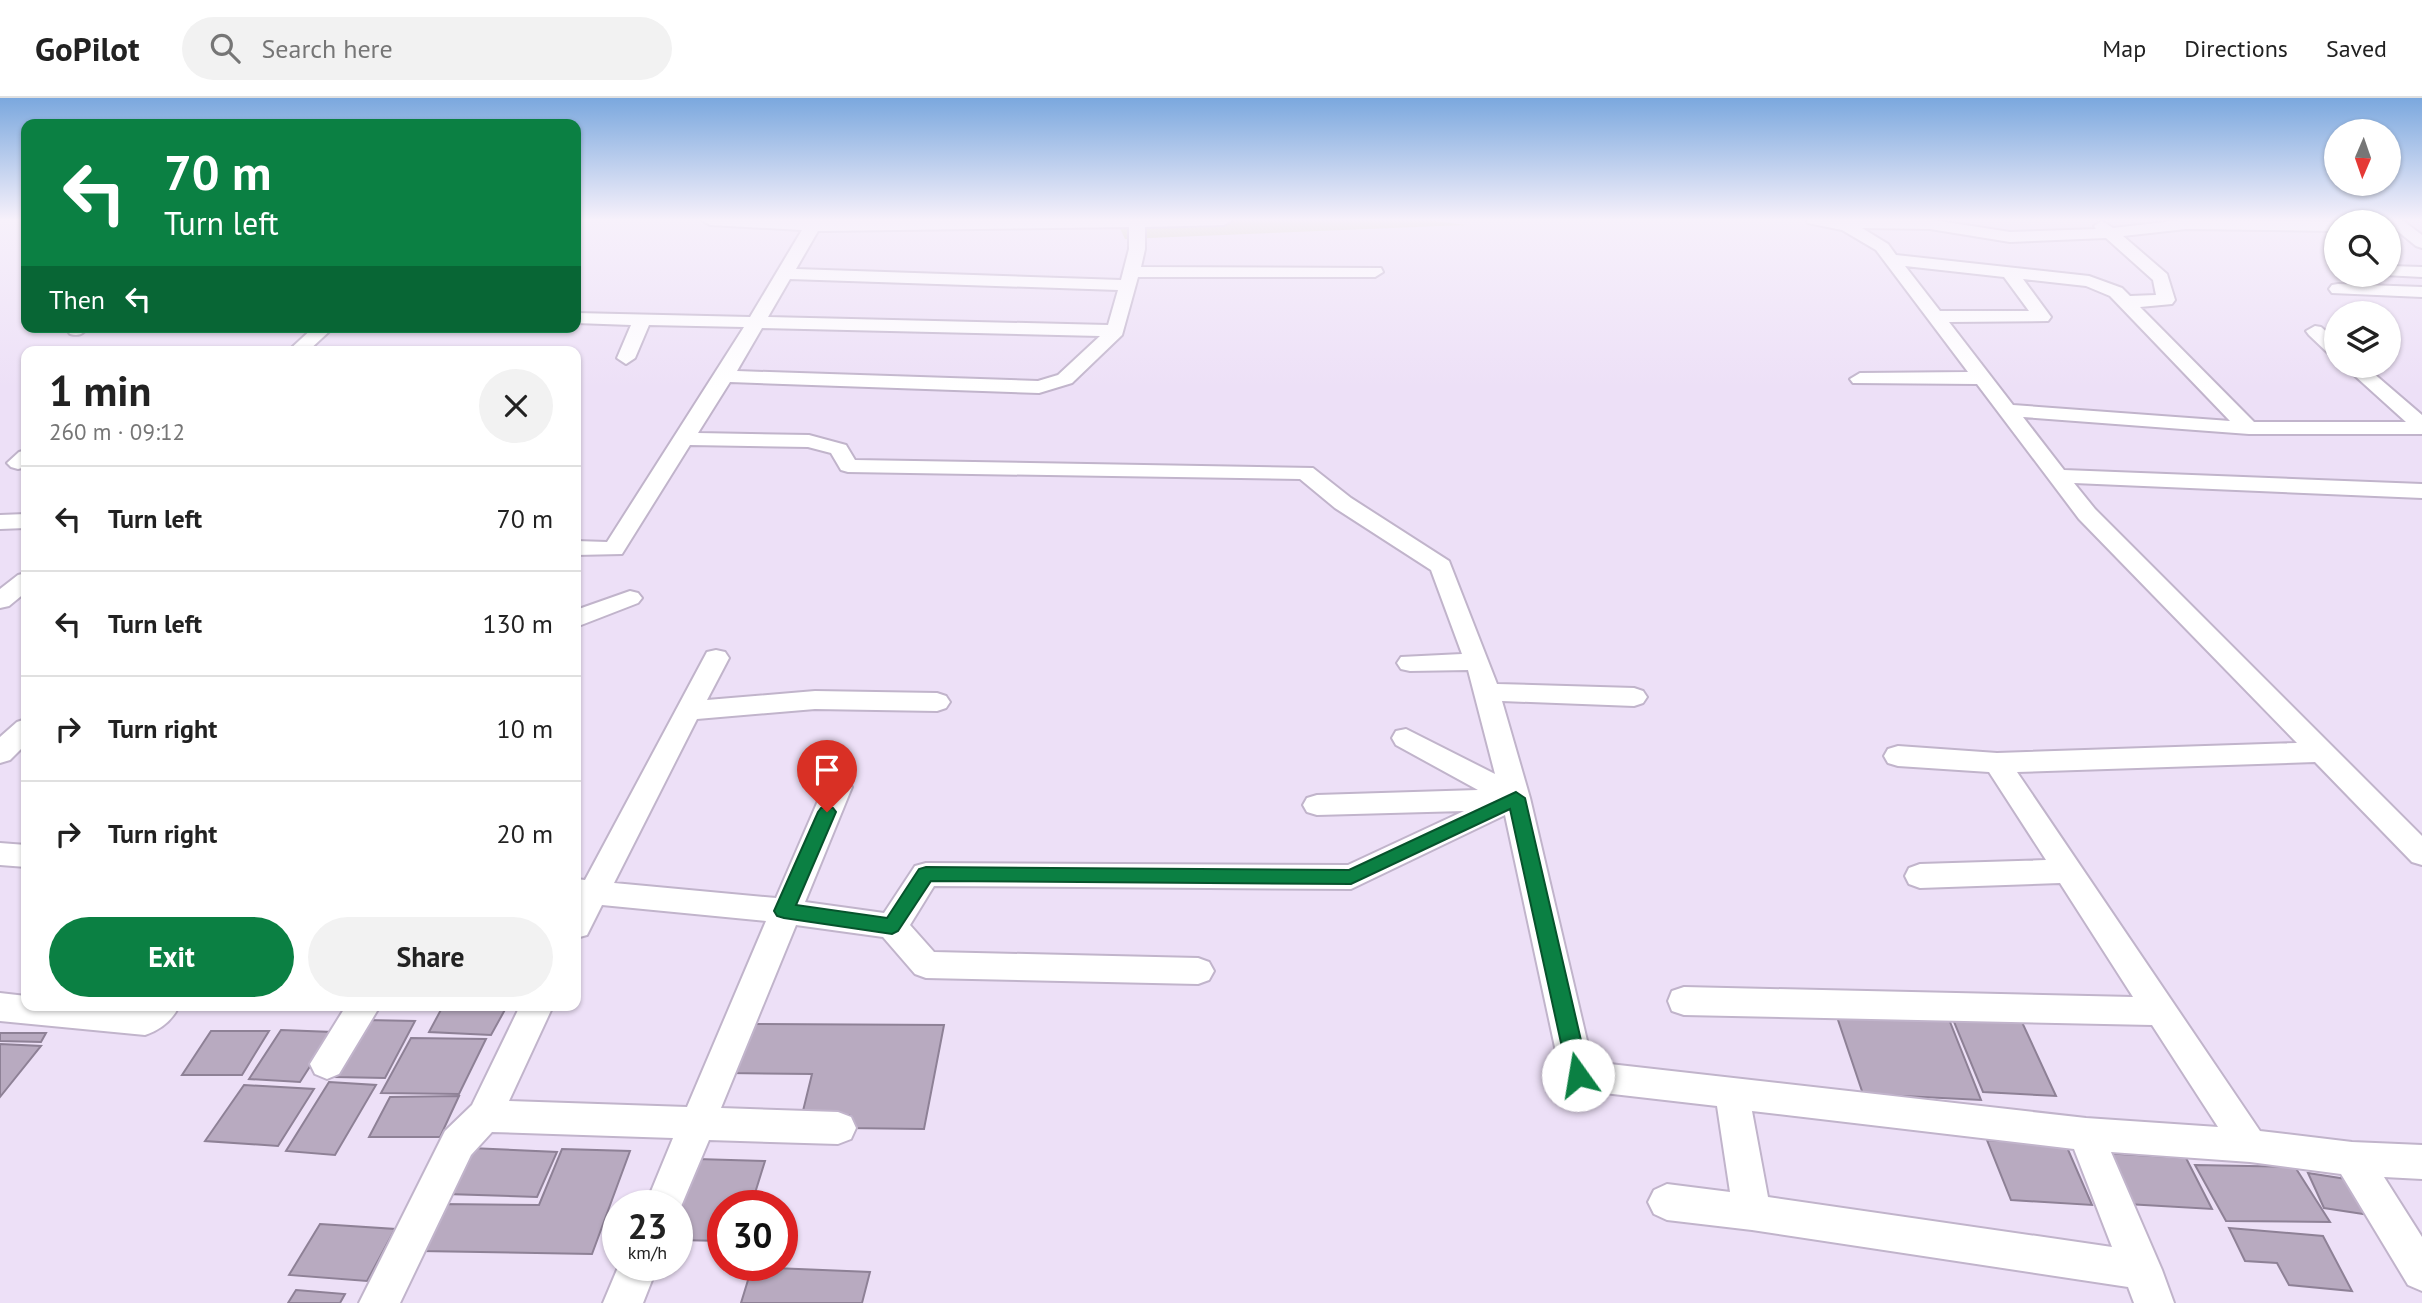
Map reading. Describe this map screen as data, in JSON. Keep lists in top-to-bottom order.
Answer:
{
  "north": "bottom",
  "page": {
    "header": "GoPilot",
    "search": "Search here",
    "nav": ["Map", "Directions", "Saved"],
    "turn": ["70 m", "Turn left"],
    "then": "Then",
    "heading": ["1 min", "260 m · 09:12"],
    "list": [
      {
        "name": "Turn left",
        "value": "70 m"
      },
      {
        "name": "Turn left",
        "value": "130 m"
      },
      {
        "name": "Turn right",
        "value": "10 m"
      },
      {
        "name": "Turn right",
        "value": "20 m"
      }
    ],
    "buttons": ["Exit", "Share"],
    "speed": "23 km/h",
    "limit": "30"
  }
}
